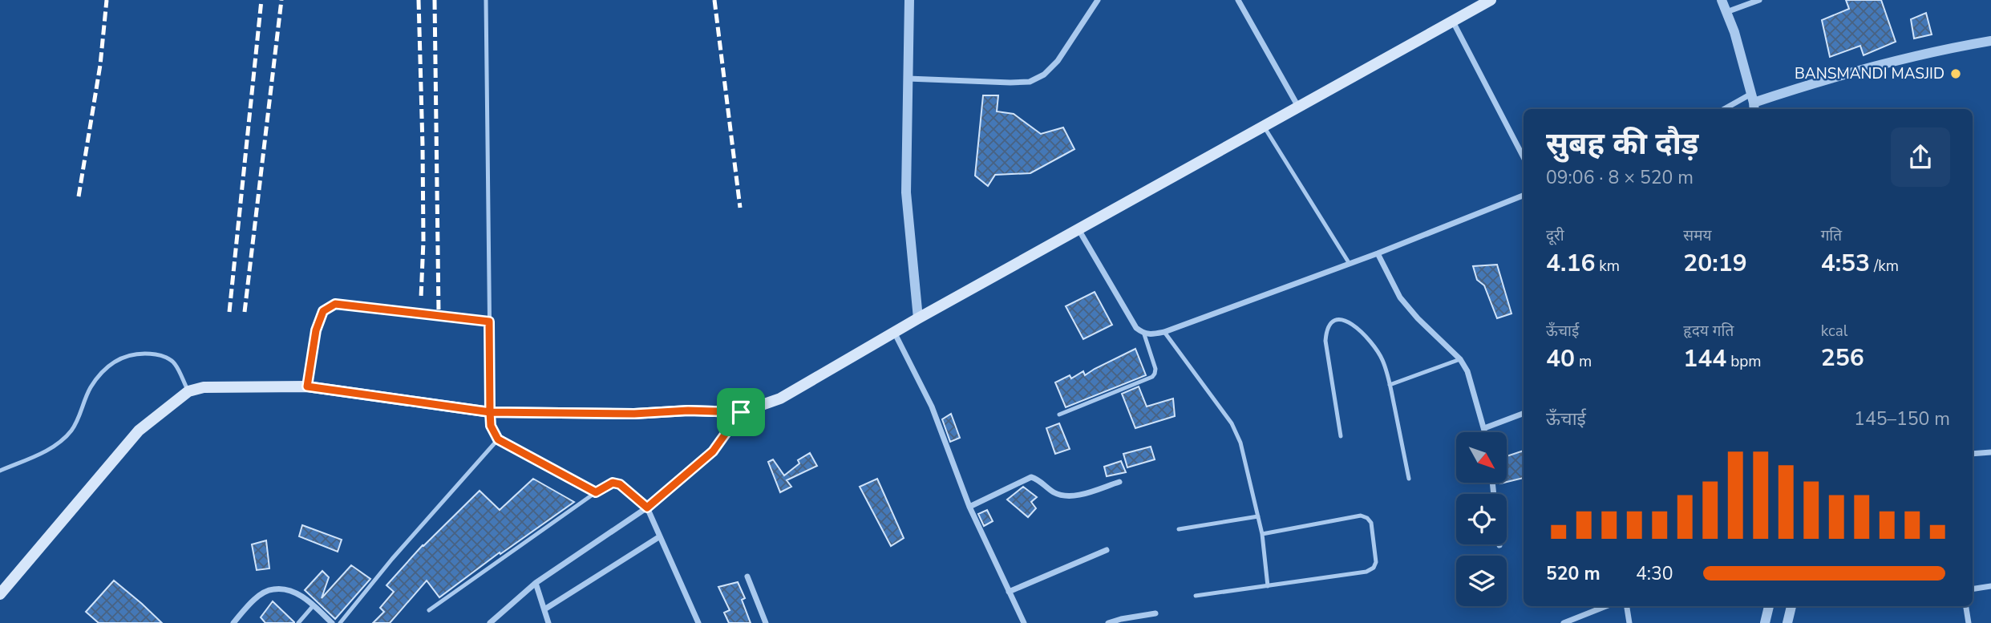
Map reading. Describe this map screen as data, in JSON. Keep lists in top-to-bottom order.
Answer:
{
  "places": ["BANSMANDI MASJID"],
  "north": "bottom right",
  "page": {
    "heading": ["सुबह की दौड़", "09:06 · 8 × 520 m"],
    "stats": [
      ["दूरी", "4.16 km"],
      ["समय", "20:19"],
      ["गति", "4:53 /km"],
      ["ऊँचाई", "40 m"],
      ["हृदय गति", "144 bpm"],
      ["kcal", "256"]
    ],
    "chart": ["ऊँचाई", "145–150 m"],
    "list": [
      {
        "name": "520 m",
        "note": "4:30"
      }
    ]
  }
}
